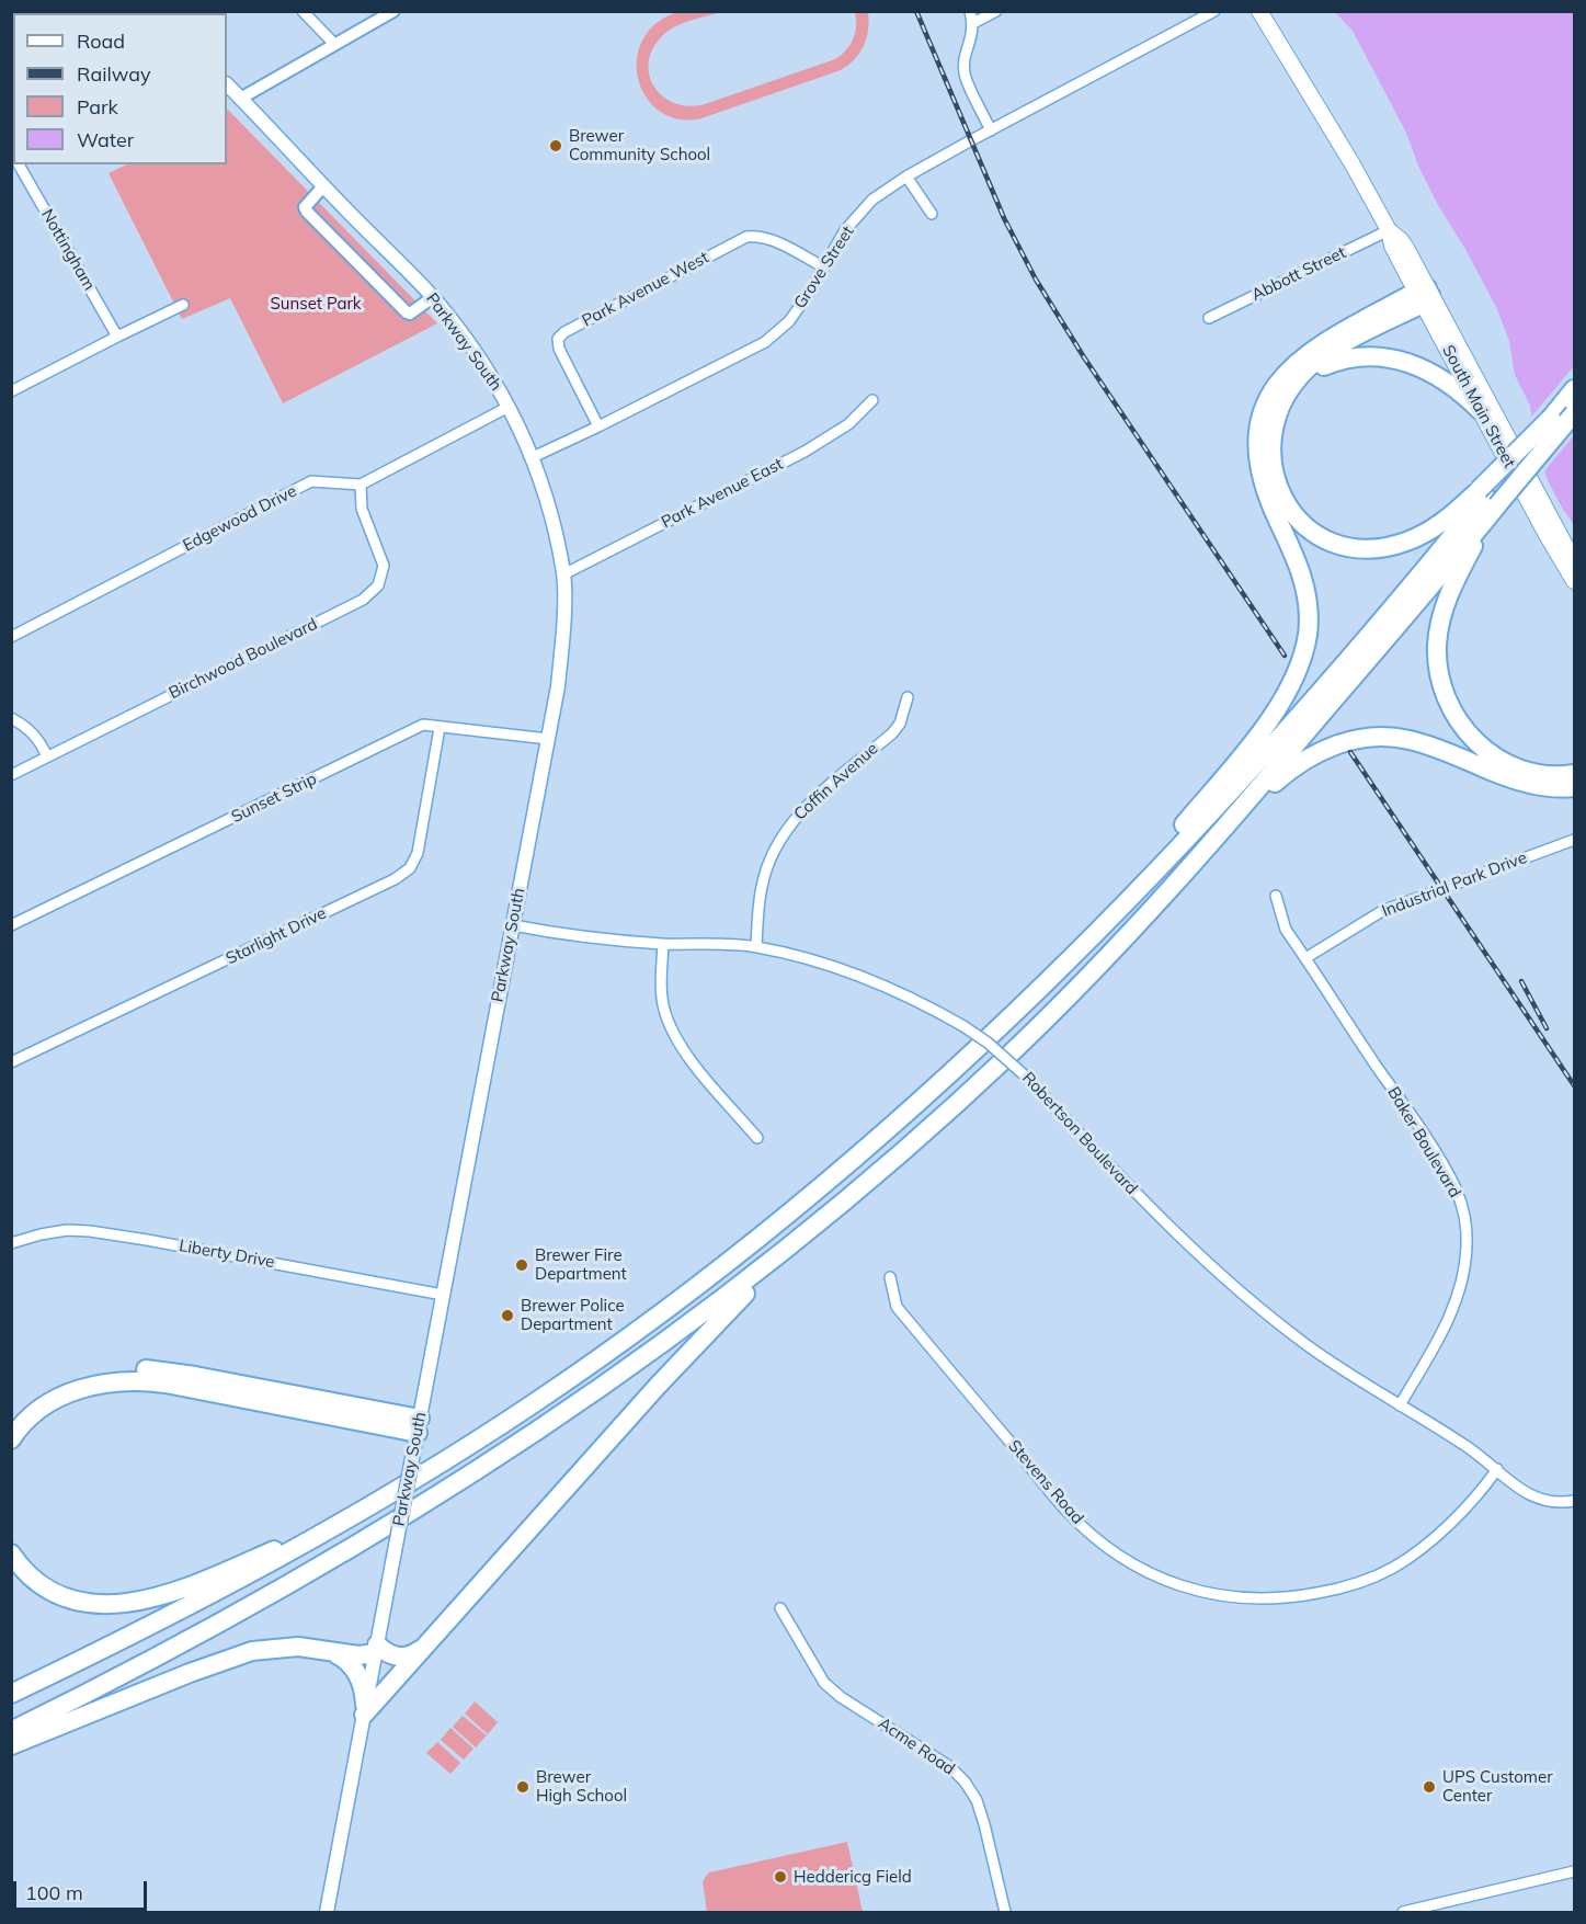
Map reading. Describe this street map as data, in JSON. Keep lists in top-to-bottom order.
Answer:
{
  "streets": {
    "main road": ["Parkway South", "South Main Street"],
    "street": [
      "Nottingham",
      "Grove Street",
      "Abbott Street",
      "Park Avenue West",
      "Park Avenue East",
      "Edgewood Drive",
      "Birchwood Boulevard",
      "Coffin Avenue",
      "Sunset Strip",
      "Industrial Park Drive",
      "Starlight Drive",
      "Robertson Boulevard",
      "Baker Boulevard",
      "Liberty Drive",
      "Stevens Road",
      "Acme Road"
    ]
  },
  "crossings": [
    ["Grove Street", "Park Avenue West"],
    ["Grove Street", "Parkway South"],
    ["Abbott Street", "South Main Street"],
    ["Parkway South", "Park Avenue East"],
    ["Parkway South", "Sunset Strip"],
    ["Parkway South", "Robertson Boulevard"],
    ["Parkway South", "Liberty Drive"],
    ["Edgewood Drive", "Birchwood Boulevard"],
    ["Coffin Avenue", "Robertson Boulevard"],
    ["Sunset Strip", "Starlight Drive"],
    ["Industrial Park Drive", "Baker Boulevard"],
    ["Robertson Boulevard", "Baker Boulevard"],
    ["Robertson Boulevard", "Stevens Road"]
  ],
  "parks": ["Sunset Park"],
  "places": [
    "Brewer Community School",
    "Brewer Fire Department",
    "Brewer Police Department",
    "Brewer High School",
    "UPS Customer Center",
    "Heddericg Field"
  ],
  "legend": [
    "Road",
    "Railway",
    "Park",
    "Water"
  ],
  "scale_bar": "100 m"
}
